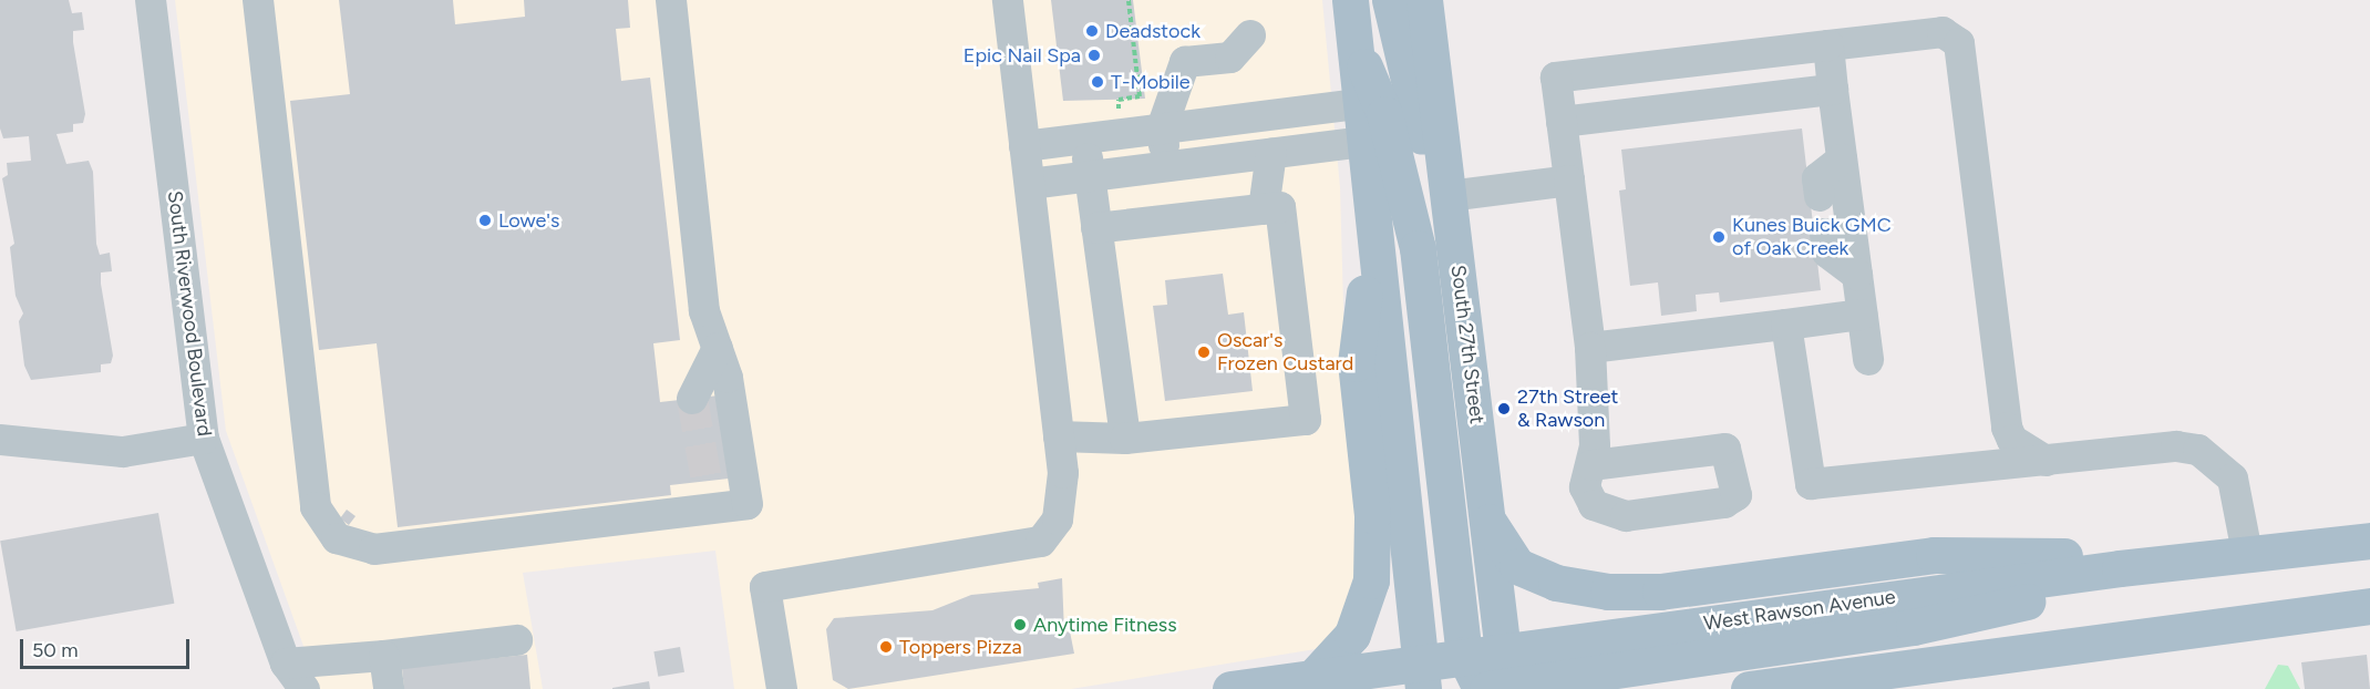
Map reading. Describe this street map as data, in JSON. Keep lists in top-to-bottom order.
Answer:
{
  "streets": {
    "main road": ["South 27th Street", "West Rawson Avenue"],
    "street": ["South Riverwood Boulevard"]
  },
  "crossings": [
    ["South 27th Street", "West Rawson Avenue"]
  ],
  "places": [
    "Deadstock",
    "Epic Nail Spa",
    "T-Mobile",
    "Lowe's",
    "Kunes Buick GMC of Oak Creek",
    "Oscar's Frozen Custard",
    "27th Street & Rawson",
    "Anytime Fitness",
    "Toppers Pizza"
  ],
  "scale_bar": "50 m"
}
